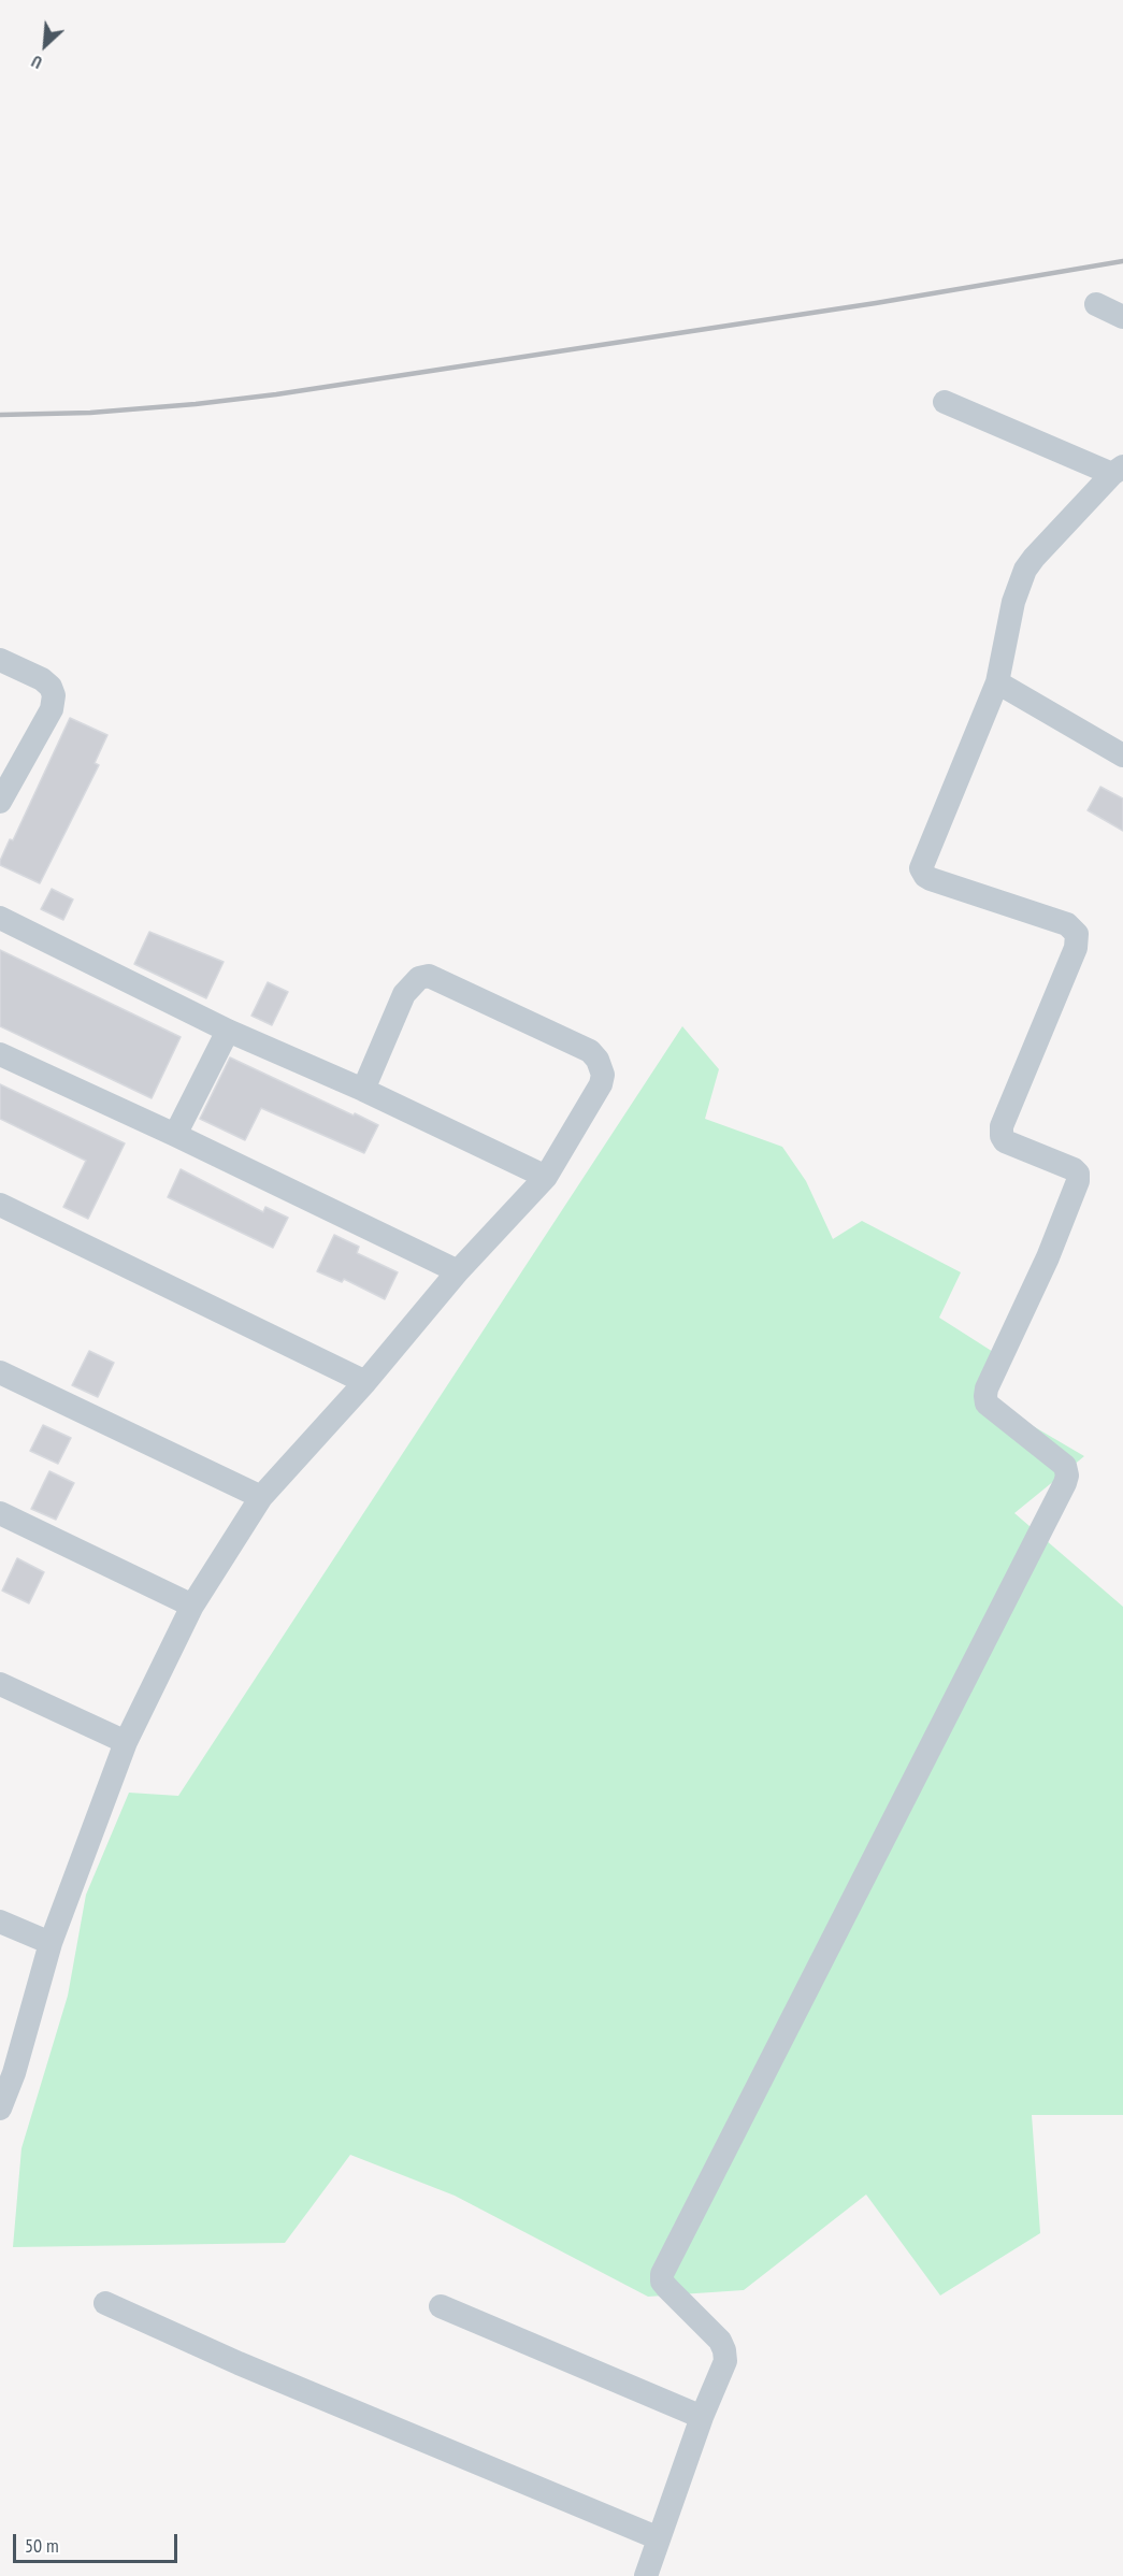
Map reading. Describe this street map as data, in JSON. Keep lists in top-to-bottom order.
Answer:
{
  "scale_bar": "50 m",
  "north": "bottom left"
}
